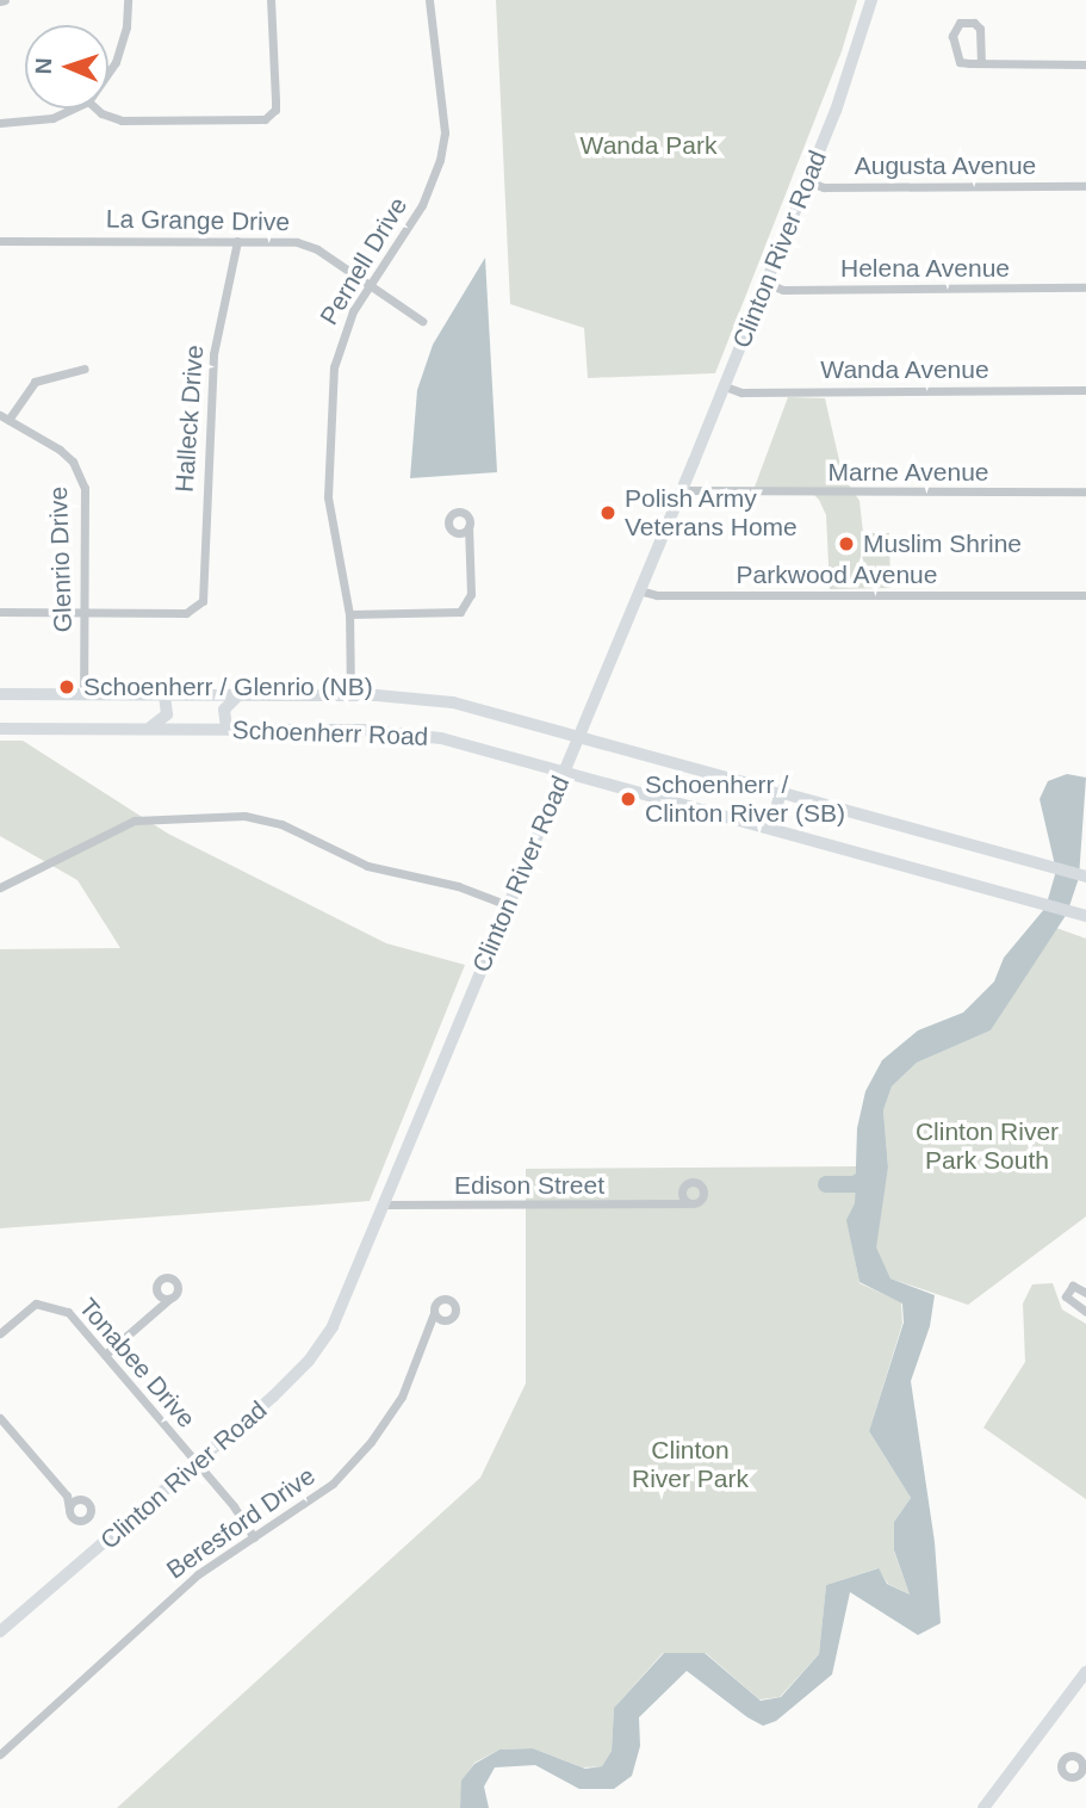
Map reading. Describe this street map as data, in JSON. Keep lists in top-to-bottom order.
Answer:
{
  "streets": {
    "main road": ["Clinton River Road", "Schoenherr Road"],
    "street": [
      "Augusta Avenue",
      "La Grange Drive",
      "Pernell Drive",
      "Helena Avenue",
      "Wanda Avenue",
      "Halleck Drive",
      "Marne Avenue",
      "Glenrio Drive",
      "Parkwood Avenue",
      "Edison Street",
      "Tonabee Drive",
      "Beresford Drive"
    ]
  },
  "crossings": [
    ["Augusta Avenue", "Clinton River Road"],
    ["La Grange Drive", "Pernell Drive"],
    ["La Grange Drive", "Halleck Drive"],
    ["Clinton River Road", "Helena Avenue"],
    ["Clinton River Road", "Wanda Avenue"],
    ["Clinton River Road", "Marne Avenue"],
    ["Clinton River Road", "Parkwood Avenue"],
    ["Clinton River Road", "Schoenherr Road"],
    ["Clinton River Road", "Edison Street"],
    ["Clinton River Road", "Tonabee Drive"],
    ["Pernell Drive", "Schoenherr Road"],
    ["Halleck Drive", "Glenrio Drive"],
    ["Glenrio Drive", "Schoenherr Road"],
    ["Tonabee Drive", "Beresford Drive"]
  ],
  "parks": ["Wanda Park", "Clinton River Park South", "Clinton River Park"],
  "places": [
    "Polish Army Veterans Home",
    "Muslim Shrine",
    "Schoenherr / Glenrio (NB)",
    "Schoenherr / Clinton River (SB)"
  ],
  "north": "left"
}
